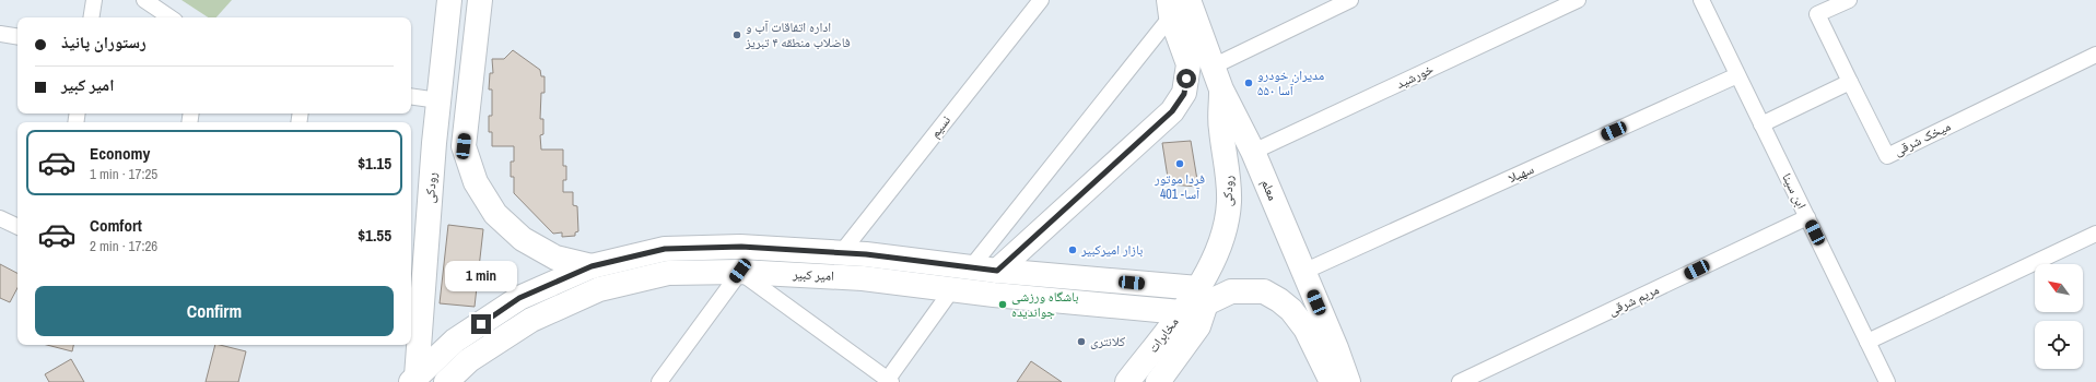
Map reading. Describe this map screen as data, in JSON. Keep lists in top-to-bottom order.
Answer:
{
  "streets": {
    "main road": [
      "رودکى",
      "معلم",
      "رودکی",
      "امیر کبیر",
      "مخابرات"
    ],
    "street": [
      "خورشید",
      "نسیم",
      "میخک شرقی",
      "سهیلا",
      "ابن سینا",
      "مریم شرقی"
    ]
  },
  "crossings": [
    ["خورشید", "معلم"],
    ["نسیم", "امیر کبیر"],
    ["سهیلا", "معلم"],
    ["سهیلا", "ابن سینا"],
    ["رودکى", "امیر کبیر"],
    ["معلم", "رودکی"],
    ["رودکی", "امیر کبیر"],
    ["رودکی", "مخابرات"],
    ["ابن سینا", "مریم شرقی"],
    ["امیر کبیر", "مخابرات"]
  ],
  "places": [
    "اداره اتفاقات آب و فاضلاب منطقه ۴ تبریز",
    "مدیران خودرو ۵۵۰ آسا",
    "فردا موتور 401 -آسا",
    "بازار امیرکبیر",
    "باشگاه ورزشی جواندیده",
    "کلانتری"
  ],
  "north": "top left",
  "page": {
    "banner": ["رستوران پانیذ", "امیر کبیر"],
    "list": [
      {
        "name": "Economy",
        "note": "1 min · 17:25",
        "value": "$1.15"
      },
      {
        "name": "Comfort",
        "note": "2 min · 17:26",
        "value": "$1.55"
      }
    ],
    "bubble": "1 min",
    "buttons": "Confirm"
  }
}
